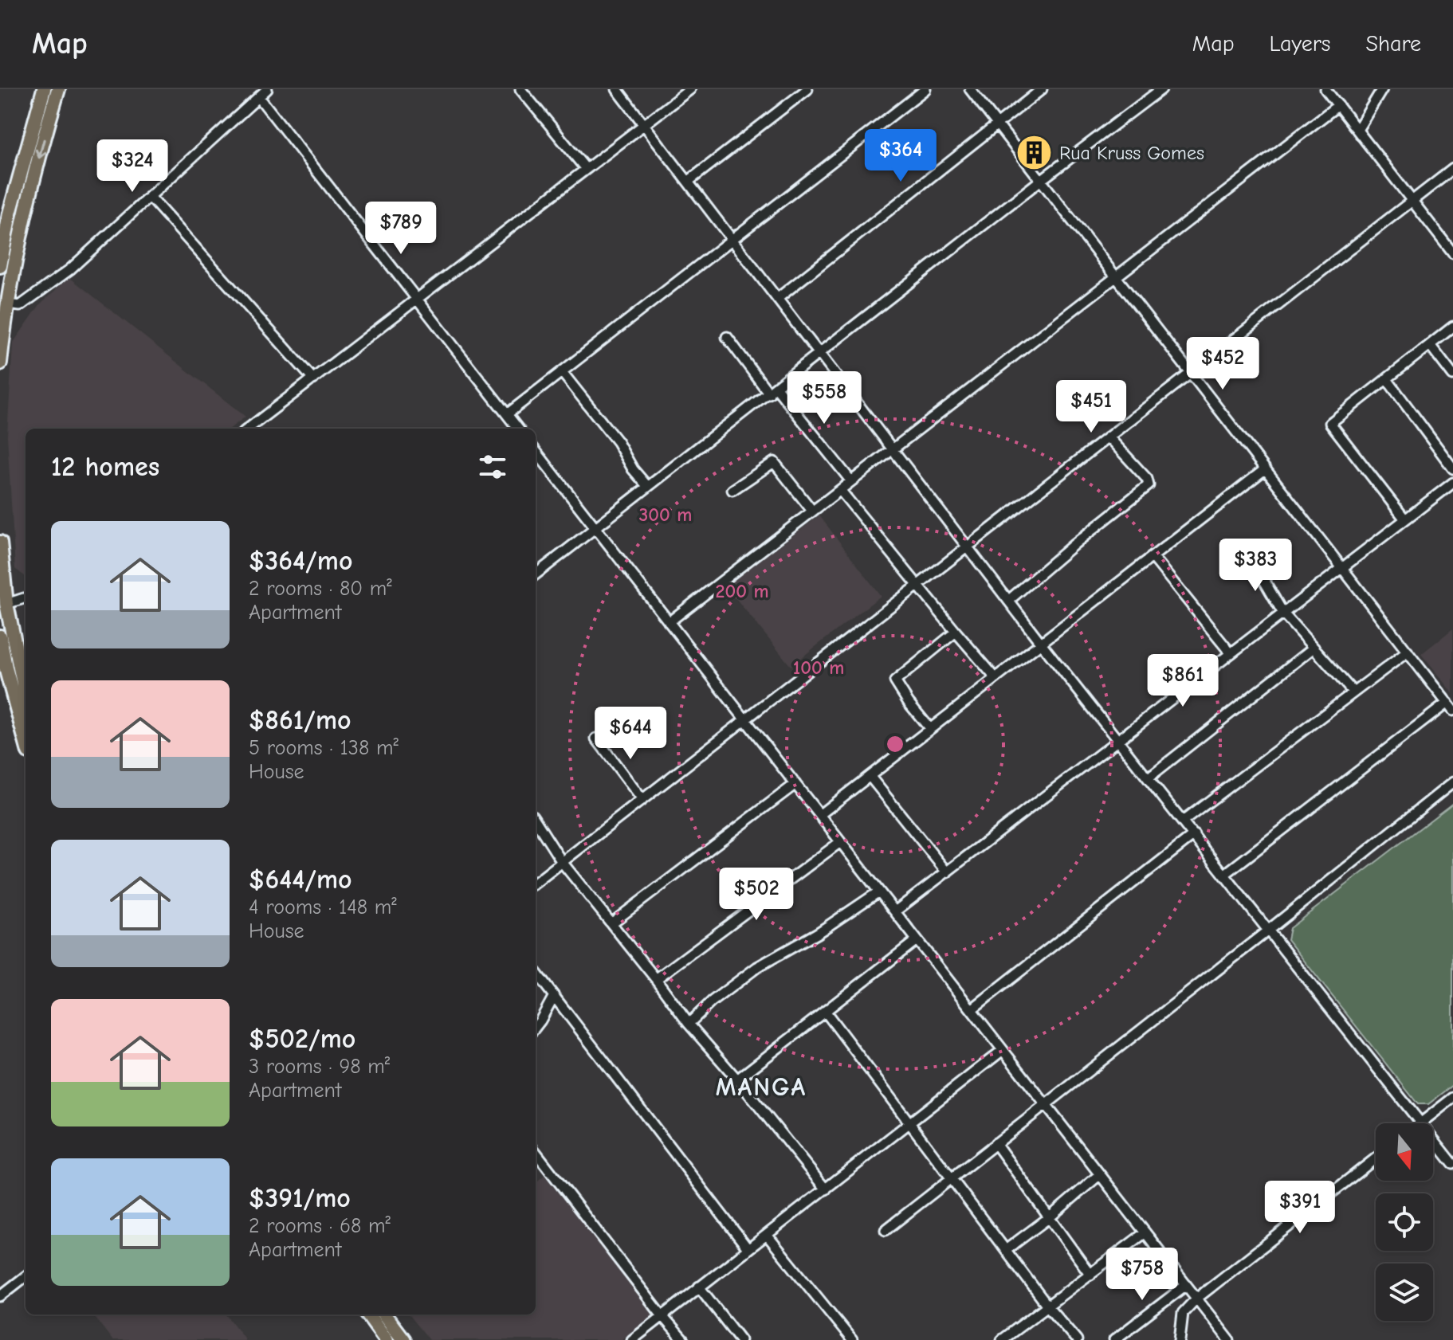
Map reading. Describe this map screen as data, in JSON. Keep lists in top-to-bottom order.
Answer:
{
  "districts": ["MANGA"],
  "places": {
    "building": ["Rua Kruss Gomes"]
  },
  "north": "bottom",
  "page": {
    "header": "Map",
    "nav": ["Map", "Layers", "Share"],
    "price": [
      "$364",
      "$324",
      "$789",
      "$452",
      "$558",
      "$451",
      "$383",
      "$861",
      "$644",
      "$502",
      "$391",
      "$758"
    ],
    "heading": "12 homes",
    "list": [
      {
        "name": "$364/mo",
        "note": "2 rooms · 80 m² · Apartment"
      },
      {
        "name": "$861/mo",
        "note": "5 rooms · 138 m² · House"
      },
      {
        "name": "$644/mo",
        "note": "4 rooms · 148 m² · House"
      },
      {
        "name": "$502/mo",
        "note": "3 rooms · 98 m² · Apartment"
      },
      {
        "name": "$391/mo",
        "note": "2 rooms · 68 m² · Apartment"
      }
    ]
  },
  "rings": ["300 m", "200 m", "100 m"]
}
